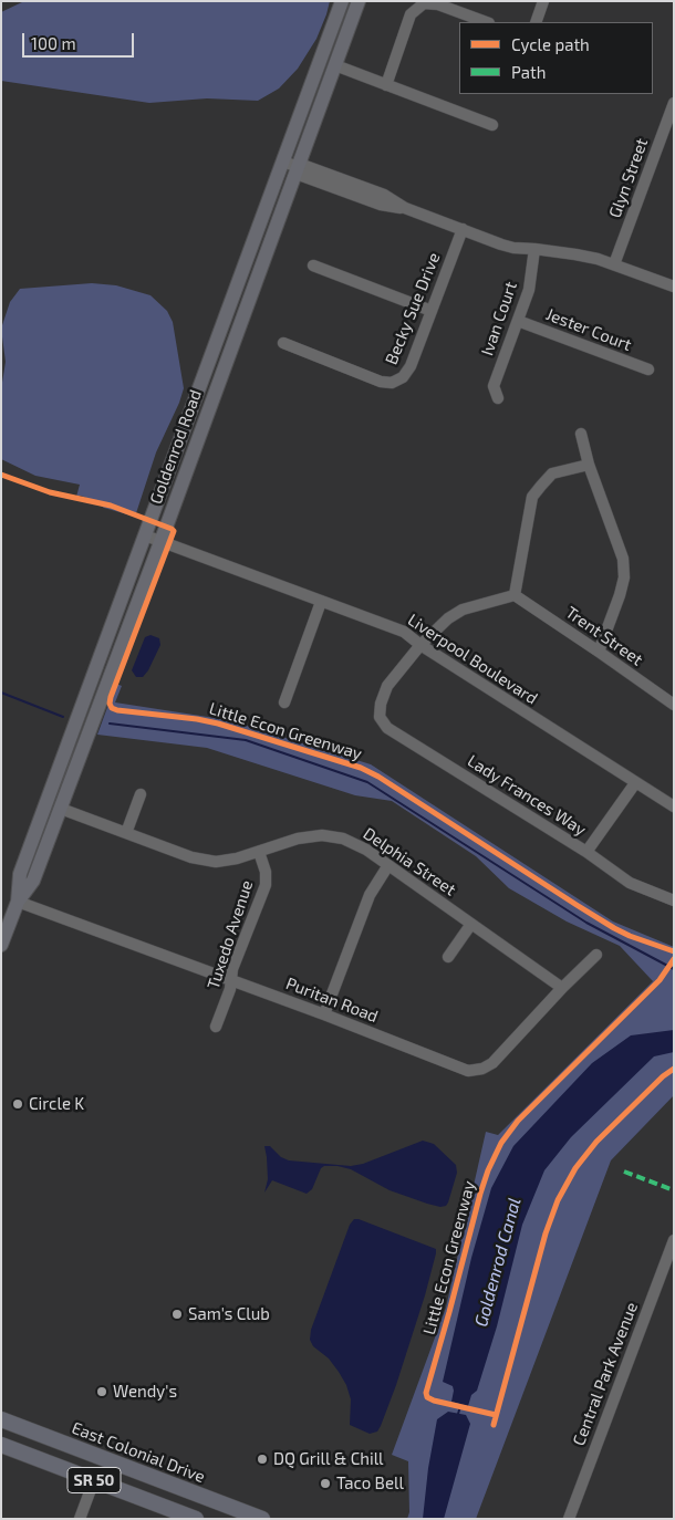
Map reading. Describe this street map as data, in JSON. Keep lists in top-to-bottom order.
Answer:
{
  "streets": {
    "highway": ["East Colonial Drive", "SR 50"],
    "main road": ["Goldenrod Road"],
    "street": [
      "Glyn Street",
      "Becky Sue Drive",
      "Ivan Court",
      "Jester Court",
      "Trent Street",
      "Liverpool Boulevard",
      "Lady Frances Way",
      "Delphia Street",
      "Tuxedo Avenue",
      "Puritan Road",
      "Central Park Avenue"
    ],
    "cycle path": ["Little Econ Greenway"]
  },
  "crossings": [
    ["Ivan Court", "Jester Court"],
    ["Goldenrod Road", "Liverpool Boulevard"],
    ["Goldenrod Road", "Delphia Street"],
    ["Goldenrod Road", "Puritan Road"],
    ["Liverpool Boulevard", "Lady Frances Way"],
    ["Delphia Street", "Tuxedo Avenue"],
    ["Delphia Street", "Puritan Road"],
    ["Tuxedo Avenue", "Puritan Road"]
  ],
  "water": ["Goldenrod Canal"],
  "places": [
    "Circle K",
    "Sam's Club",
    "Wendy's",
    "DQ Grill & Chill",
    "Taco Bell"
  ],
  "legend": ["Cycle path", "Path"],
  "scale_bar": "100 m"
}
